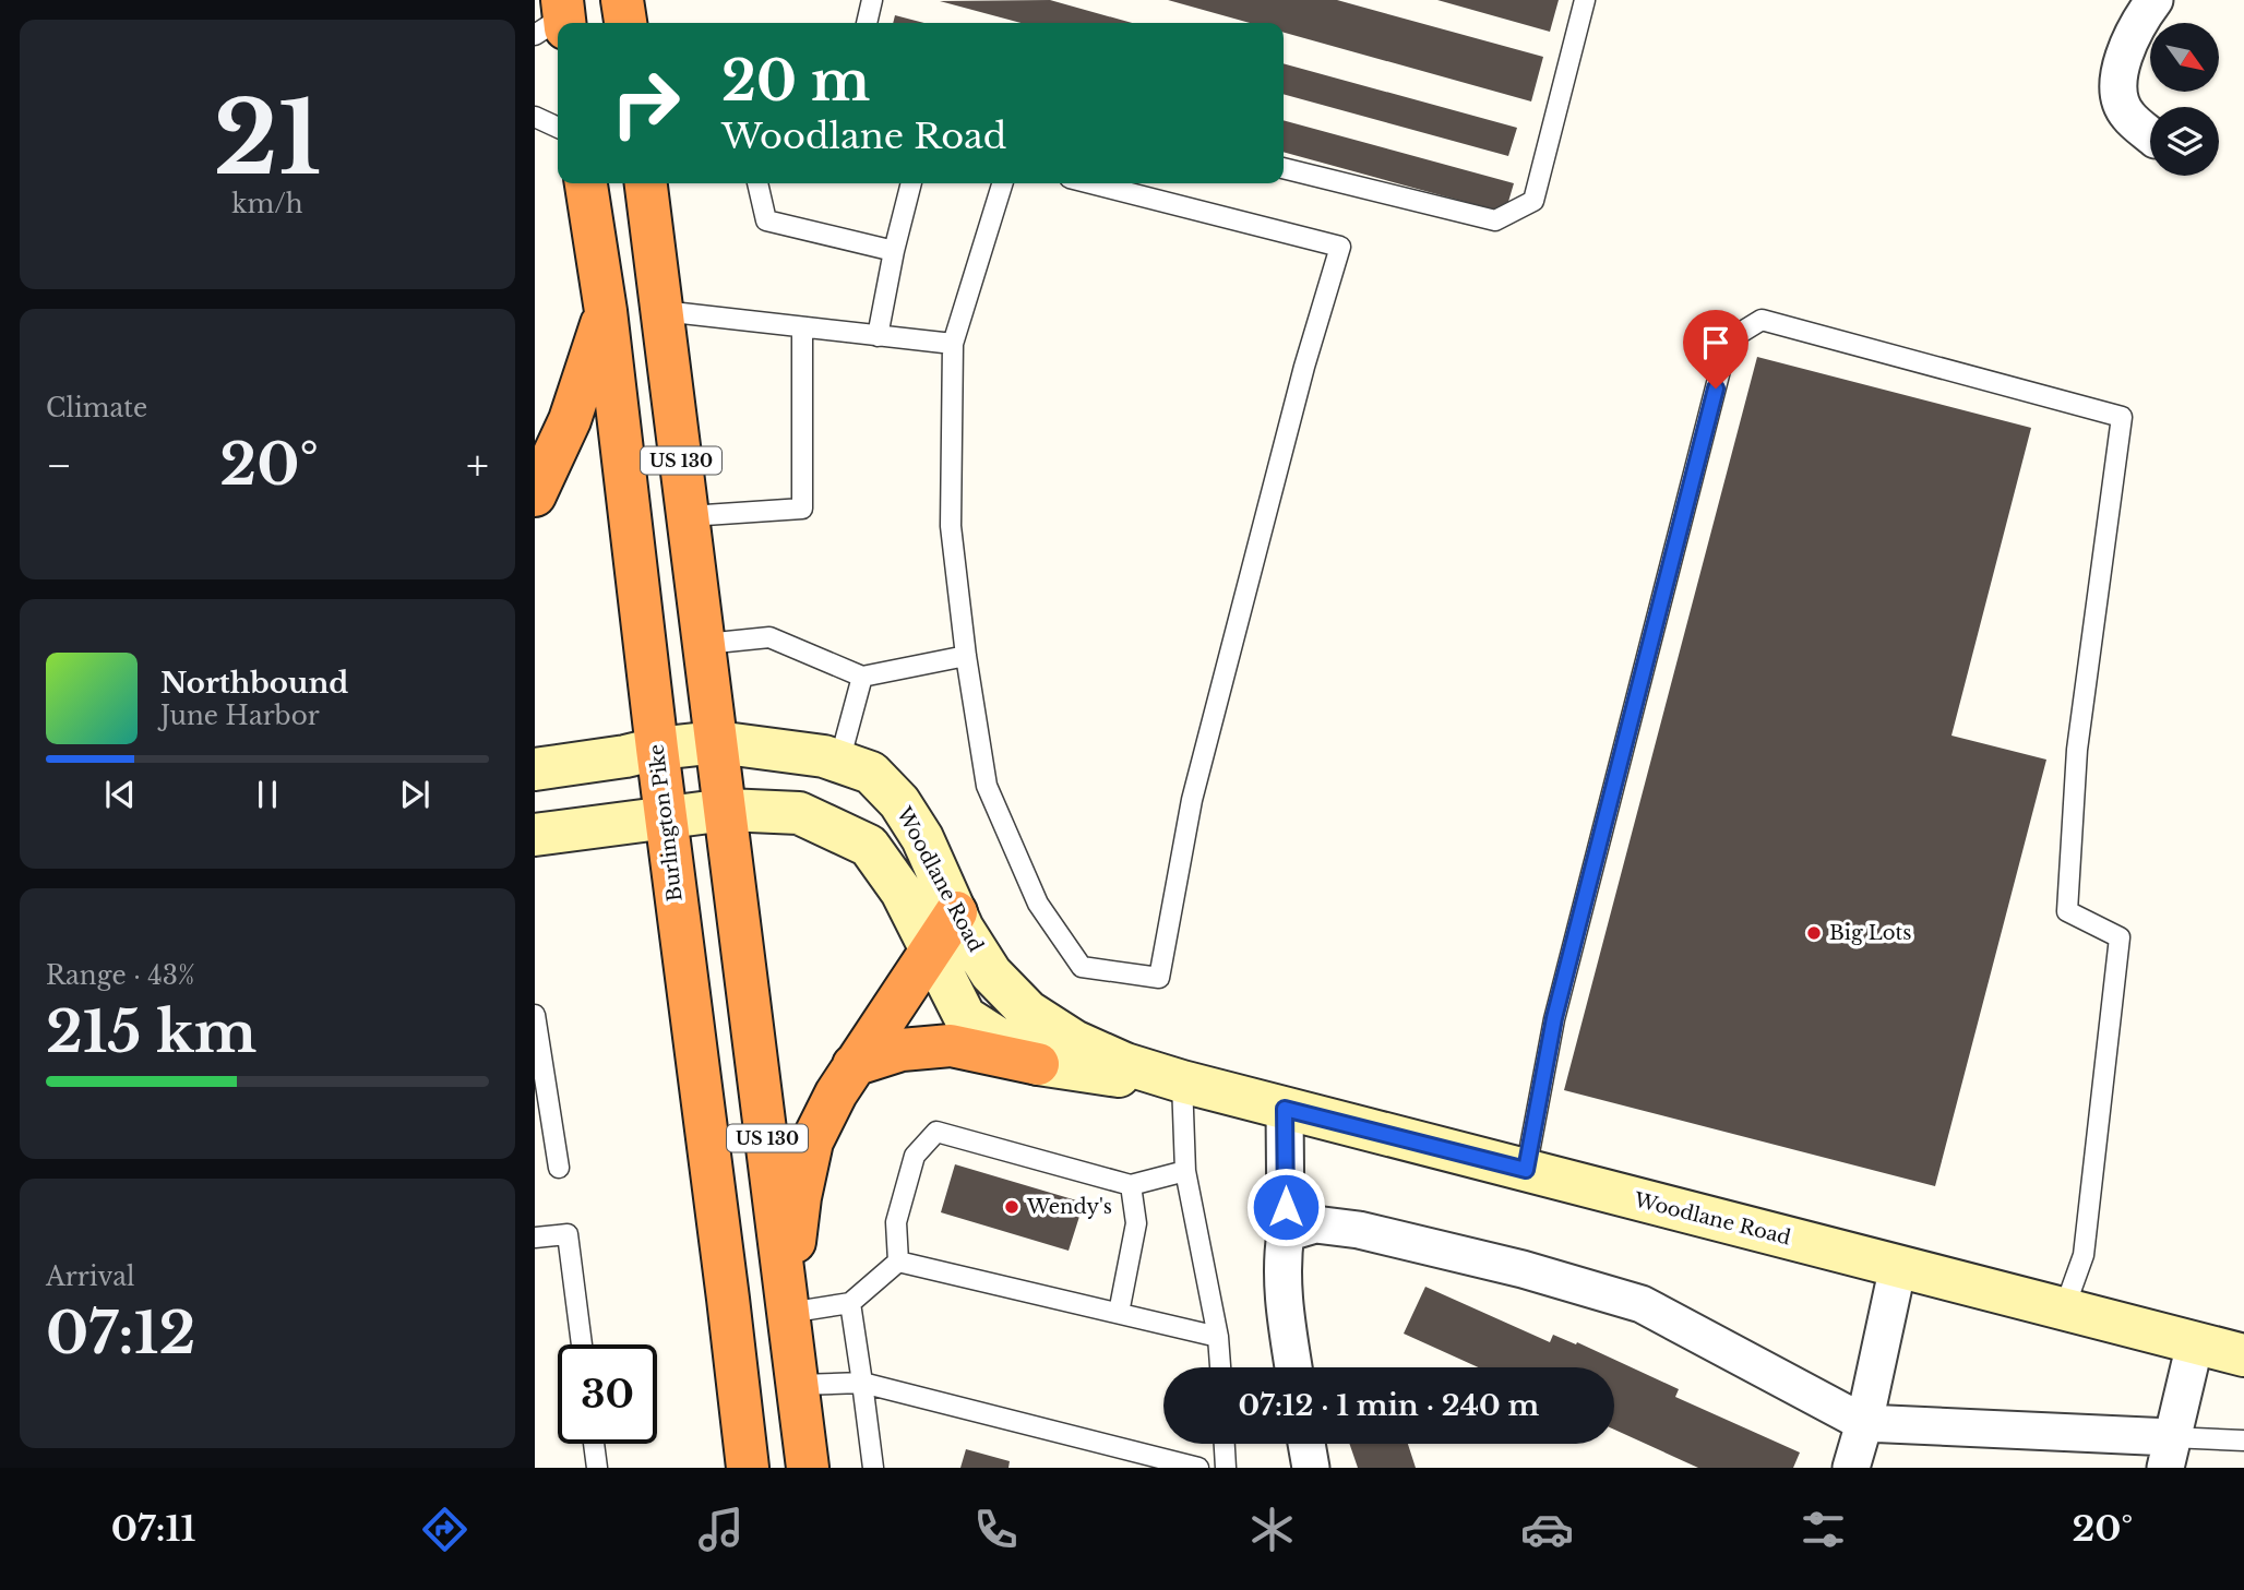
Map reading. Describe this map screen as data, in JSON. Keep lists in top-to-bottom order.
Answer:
{
  "streets": {
    "highway": ["US 130", "Burlington Pike"],
    "street": ["Woodlane Road"]
  },
  "crossings": [
    ["US 130", "Woodlane Road"],
    ["Burlington Pike", "Woodlane Road"]
  ],
  "places": ["Big Lots", "Wendy's"],
  "north": "bottom right",
  "page": {
    "tile": [
      ["21", "km/h"],
      "Climate",
      ["Range · 43%", "215 km"],
      ["Arrival", "07:12"]
    ],
    "turn": ["20 m", "Woodlane Road"],
    "heat": ["−", "20°", "+"],
    "song": ["Northbound", "June Harbor"],
    "limit": "30",
    "trip": "07:12 · 1 min · 240 m",
    "tabs": ["07:11", "20°"]
  }
}
